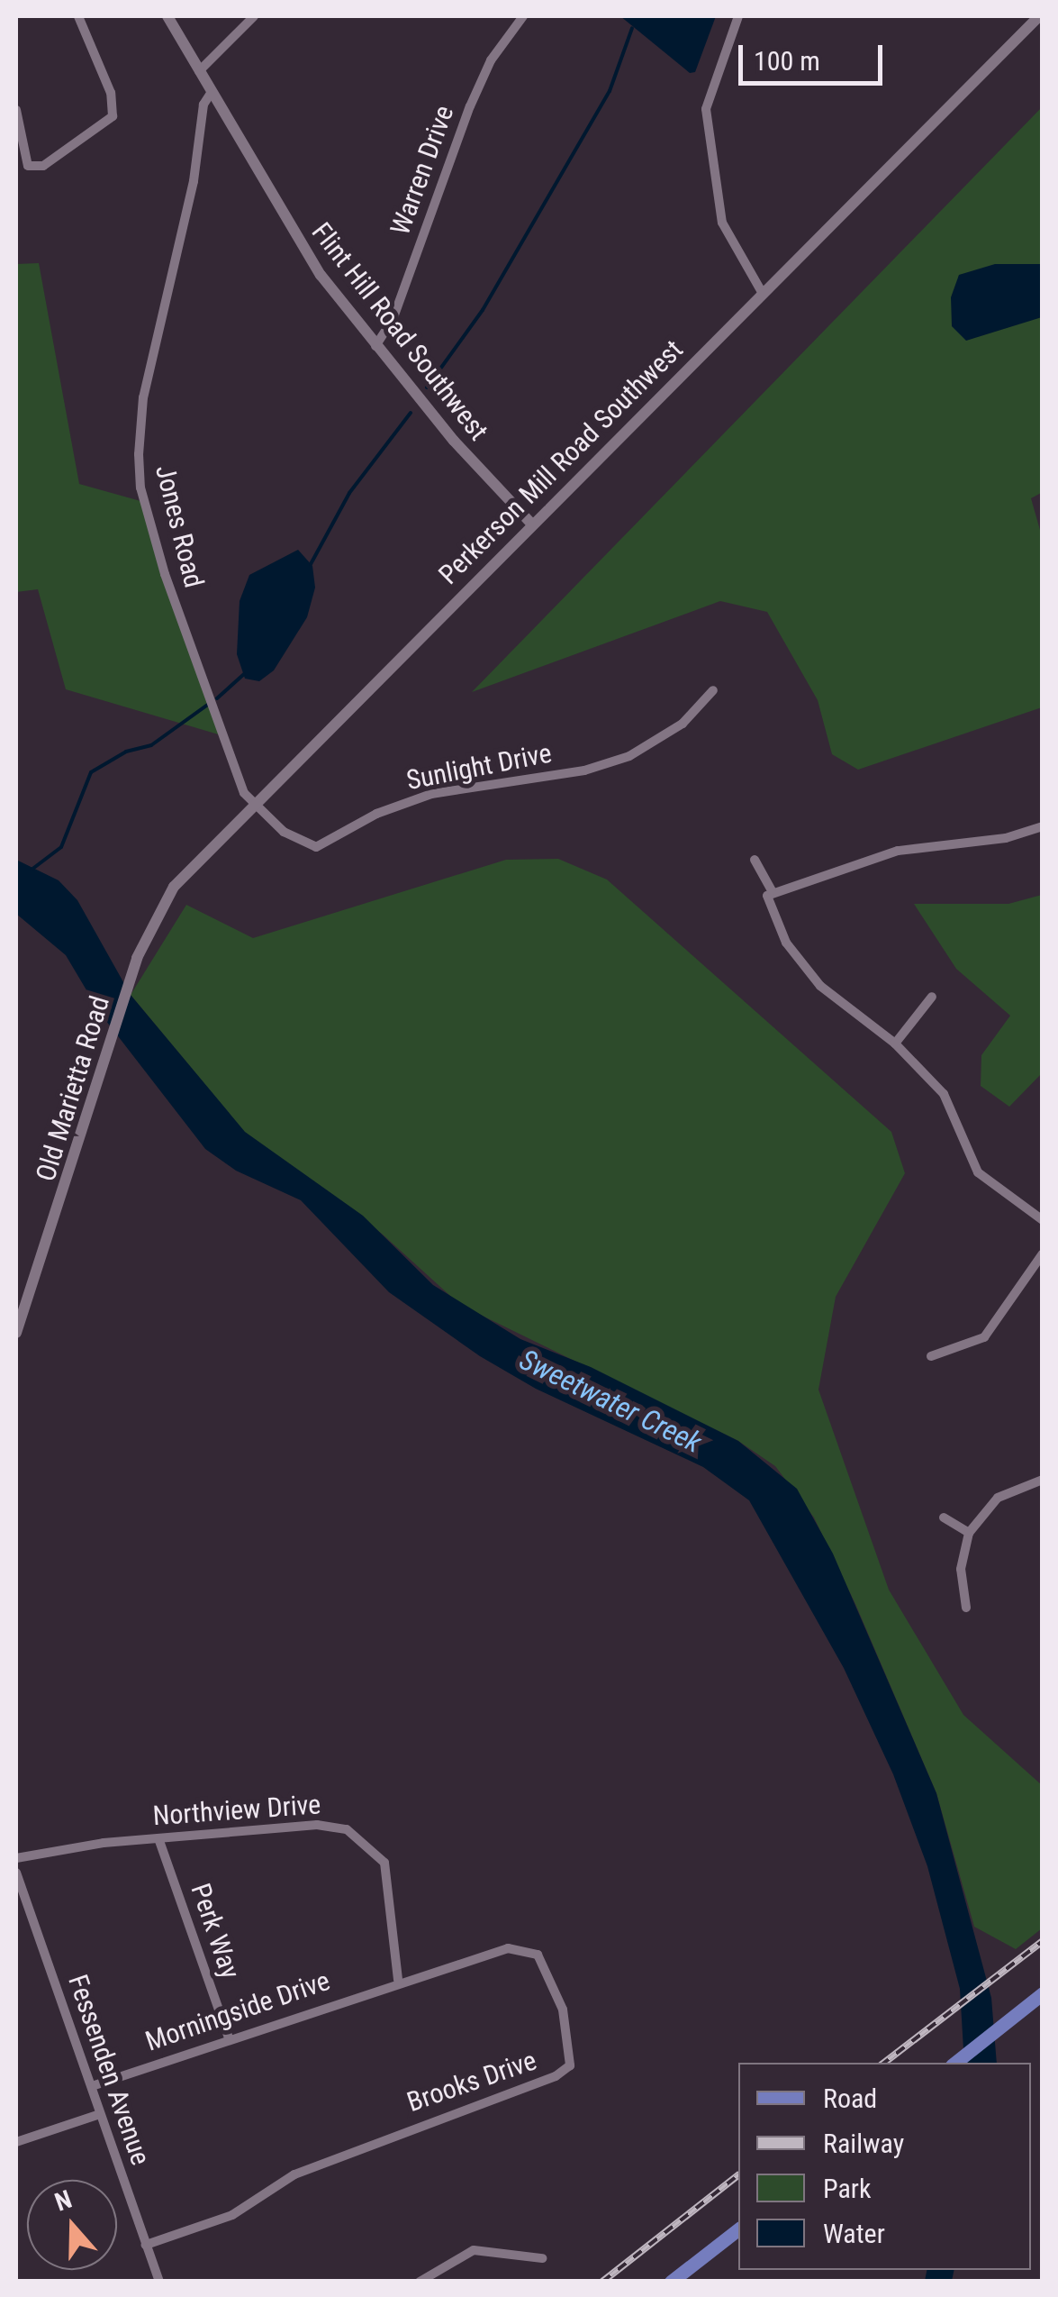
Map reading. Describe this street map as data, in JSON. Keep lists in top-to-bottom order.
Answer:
{
  "streets": {
    "street": [
      "Warren Drive",
      "Flint Hill Road Southwest",
      "Perkerson Mill Road Southwest",
      "Jones Road",
      "Sunlight Drive",
      "Old Marietta Road",
      "Northview Drive",
      "Perk Way",
      "Morningside Drive",
      "Fessenden Avenue",
      "Brooks Drive"
    ]
  },
  "crossings": [
    ["Warren Drive", "Flint Hill Road Southwest"],
    ["Flint Hill Road Southwest", "Perkerson Mill Road Southwest"],
    ["Flint Hill Road Southwest", "Jones Road"],
    ["Perkerson Mill Road Southwest", "Jones Road"],
    ["Perkerson Mill Road Southwest", "Sunlight Drive"],
    ["Perkerson Mill Road Southwest", "Old Marietta Road"],
    ["Jones Road", "Sunlight Drive"],
    ["Northview Drive", "Perk Way"],
    ["Northview Drive", "Morningside Drive"],
    ["Northview Drive", "Brooks Drive"],
    ["Perk Way", "Morningside Drive"],
    ["Morningside Drive", "Fessenden Avenue"],
    ["Morningside Drive", "Brooks Drive"],
    ["Fessenden Avenue", "Brooks Drive"]
  ],
  "water": ["Sweetwater Creek"],
  "legend": [
    "Road",
    "Railway",
    "Park",
    "Water"
  ],
  "scale_bar": "100 m",
  "north": "top"
}
